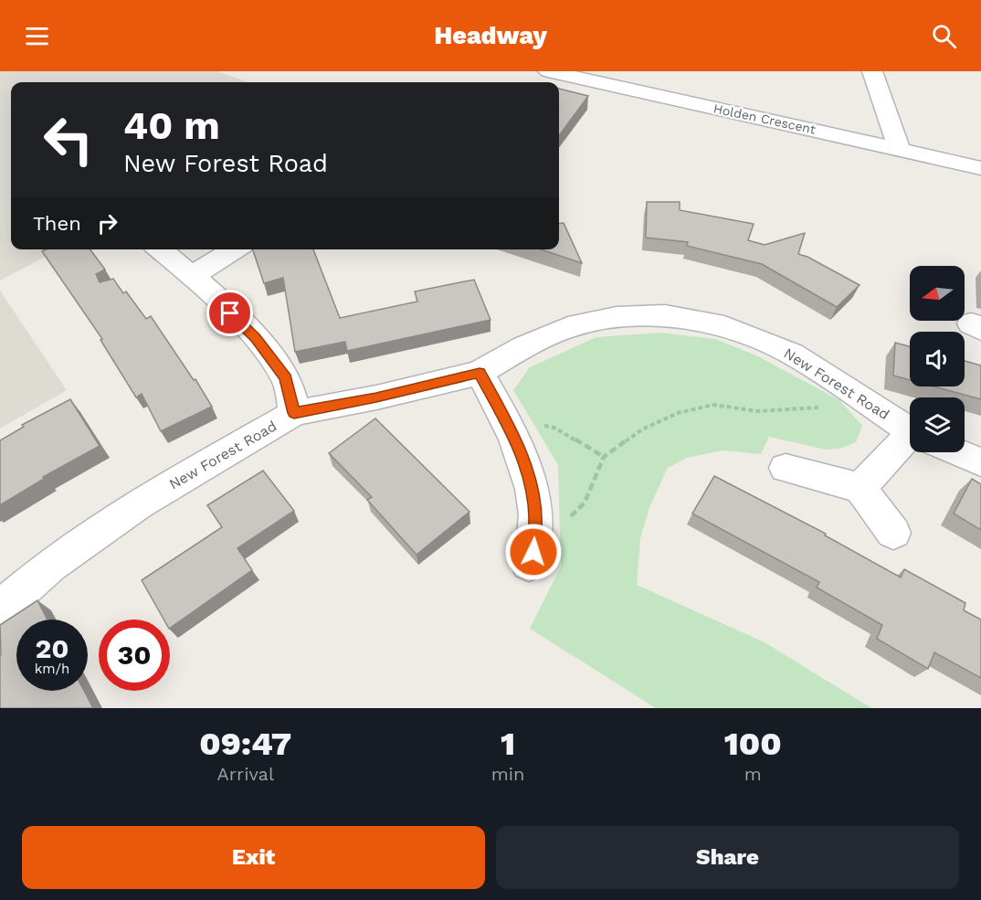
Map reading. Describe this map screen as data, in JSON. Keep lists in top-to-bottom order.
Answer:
{
  "streets": {
    "street": ["Holden Crescent", "New Forest Road"]
  },
  "north": "left",
  "page": {
    "header": "Headway",
    "turn": ["40 m", "New Forest Road"],
    "then": "Then",
    "speed": "20 km/h",
    "limit": "30",
    "eta": [
      "09:47",
      "Arrival",
      "1",
      "min",
      "100",
      "m"
    ],
    "buttons": ["Exit", "Share"]
  }
}
